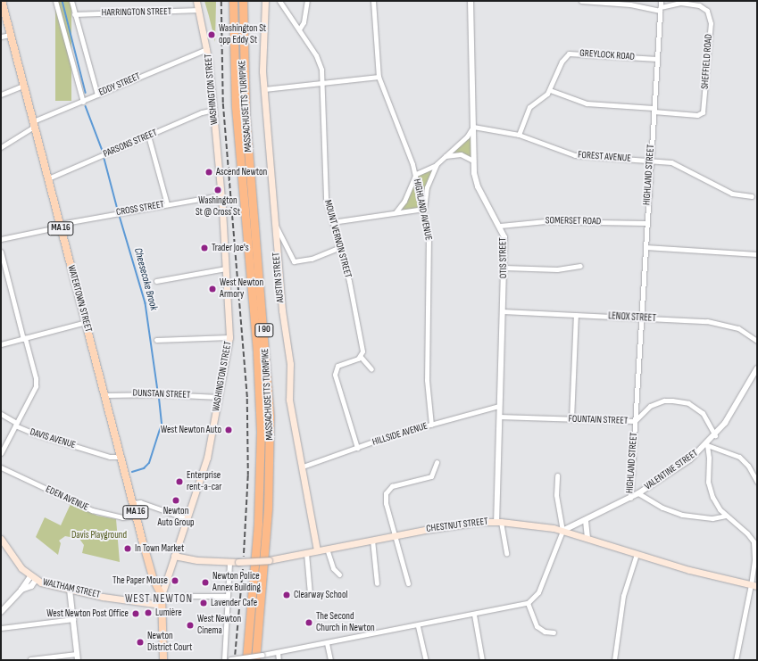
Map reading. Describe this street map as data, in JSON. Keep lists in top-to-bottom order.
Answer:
{
  "streets": {
    "highway": ["MASSACHUSETTS TURNPIKE", "I 90"],
    "main road": [
      "WASHINGTON STREET",
      "MA 16",
      "AUSTIN STREET",
      "WATERTOWN STREET",
      "CHESTNUT STREET",
      "WALTHAM STREET"
    ],
    "street": [
      "HARRINGTON STREET",
      "GREYLOCK ROAD",
      "SHEFFIELD ROAD",
      "EDDY STREET",
      "PARSONS STREET",
      "FOREST AVENUE",
      "HIGHLAND STREET",
      "CROSS STREET",
      "HIGHLAND AVENUE",
      "SOMERSET ROAD",
      "MOUNT VERNON STREET",
      "OTIS STREET",
      "LENOX STREET",
      "DUNSTAN STREET",
      "FOUNTAIN STREET",
      "HILLSIDE AVENUE",
      "DAVIS AVENUE",
      "VALENTINE STREET",
      "EDEN AVENUE"
    ]
  },
  "crossings": [
    ["HARRINGTON STREET", "WASHINGTON STREET"],
    ["GREYLOCK ROAD", "FOREST AVENUE"],
    ["GREYLOCK ROAD", "HIGHLAND STREET"],
    ["SHEFFIELD ROAD", "HIGHLAND STREET"],
    ["EDDY STREET", "WASHINGTON STREET"],
    ["EDDY STREET", "WATERTOWN STREET"],
    ["WASHINGTON STREET", "PARSONS STREET"],
    ["WASHINGTON STREET", "CROSS STREET"],
    ["WASHINGTON STREET", "WATERTOWN STREET"],
    ["WASHINGTON STREET", "DUNSTAN STREET"],
    ["WASHINGTON STREET", "CHESTNUT STREET"],
    ["WASHINGTON STREET", "WALTHAM STREET"],
    ["PARSONS STREET", "WATERTOWN STREET"],
    ["FOREST AVENUE", "HIGHLAND STREET"],
    ["FOREST AVENUE", "OTIS STREET"],
    ["HIGHLAND STREET", "SOMERSET ROAD"],
    ["HIGHLAND STREET", "LENOX STREET"],
    ["HIGHLAND STREET", "FOUNTAIN STREET"],
    ["HIGHLAND STREET", "VALENTINE STREET"],
    ["HIGHLAND STREET", "CHESTNUT STREET"],
    ["CROSS STREET", "WATERTOWN STREET"],
    ["HIGHLAND AVENUE", "HILLSIDE AVENUE"],
    ["SOMERSET ROAD", "OTIS STREET"],
    ["OTIS STREET", "LENOX STREET"],
    ["OTIS STREET", "FOUNTAIN STREET"],
    ["OTIS STREET", "HILLSIDE AVENUE"],
    ["OTIS STREET", "CHESTNUT STREET"],
    ["AUSTIN STREET", "HILLSIDE AVENUE"],
    ["AUSTIN STREET", "CHESTNUT STREET"],
    ["WATERTOWN STREET", "DUNSTAN STREET"],
    ["WATERTOWN STREET", "DAVIS AVENUE"],
    ["WATERTOWN STREET", "EDEN AVENUE"],
    ["FOUNTAIN STREET", "VALENTINE STREET"]
  ],
  "districts": ["WEST NEWTON"],
  "water": ["Cheesecake Brook"],
  "parks": ["Davis Playground"],
  "places": [
    "Washington St opp Eddy St",
    "Ascend Newton",
    "Washington St @ Cross St",
    "Trader Joe's",
    "West Newton Armory",
    "West Newton Auto",
    "Enterprise rent-a-car",
    "Newton Auto Group",
    "In Town Market",
    "The Paper Mouse",
    "Newton Police Annex Building",
    "Clearway School",
    "Lavender Cafe",
    "Lumière",
    "West Newton Post Office",
    "The Second Church in Newton",
    "West Newton Cinema",
    "Newton District Court"
  ]
}
